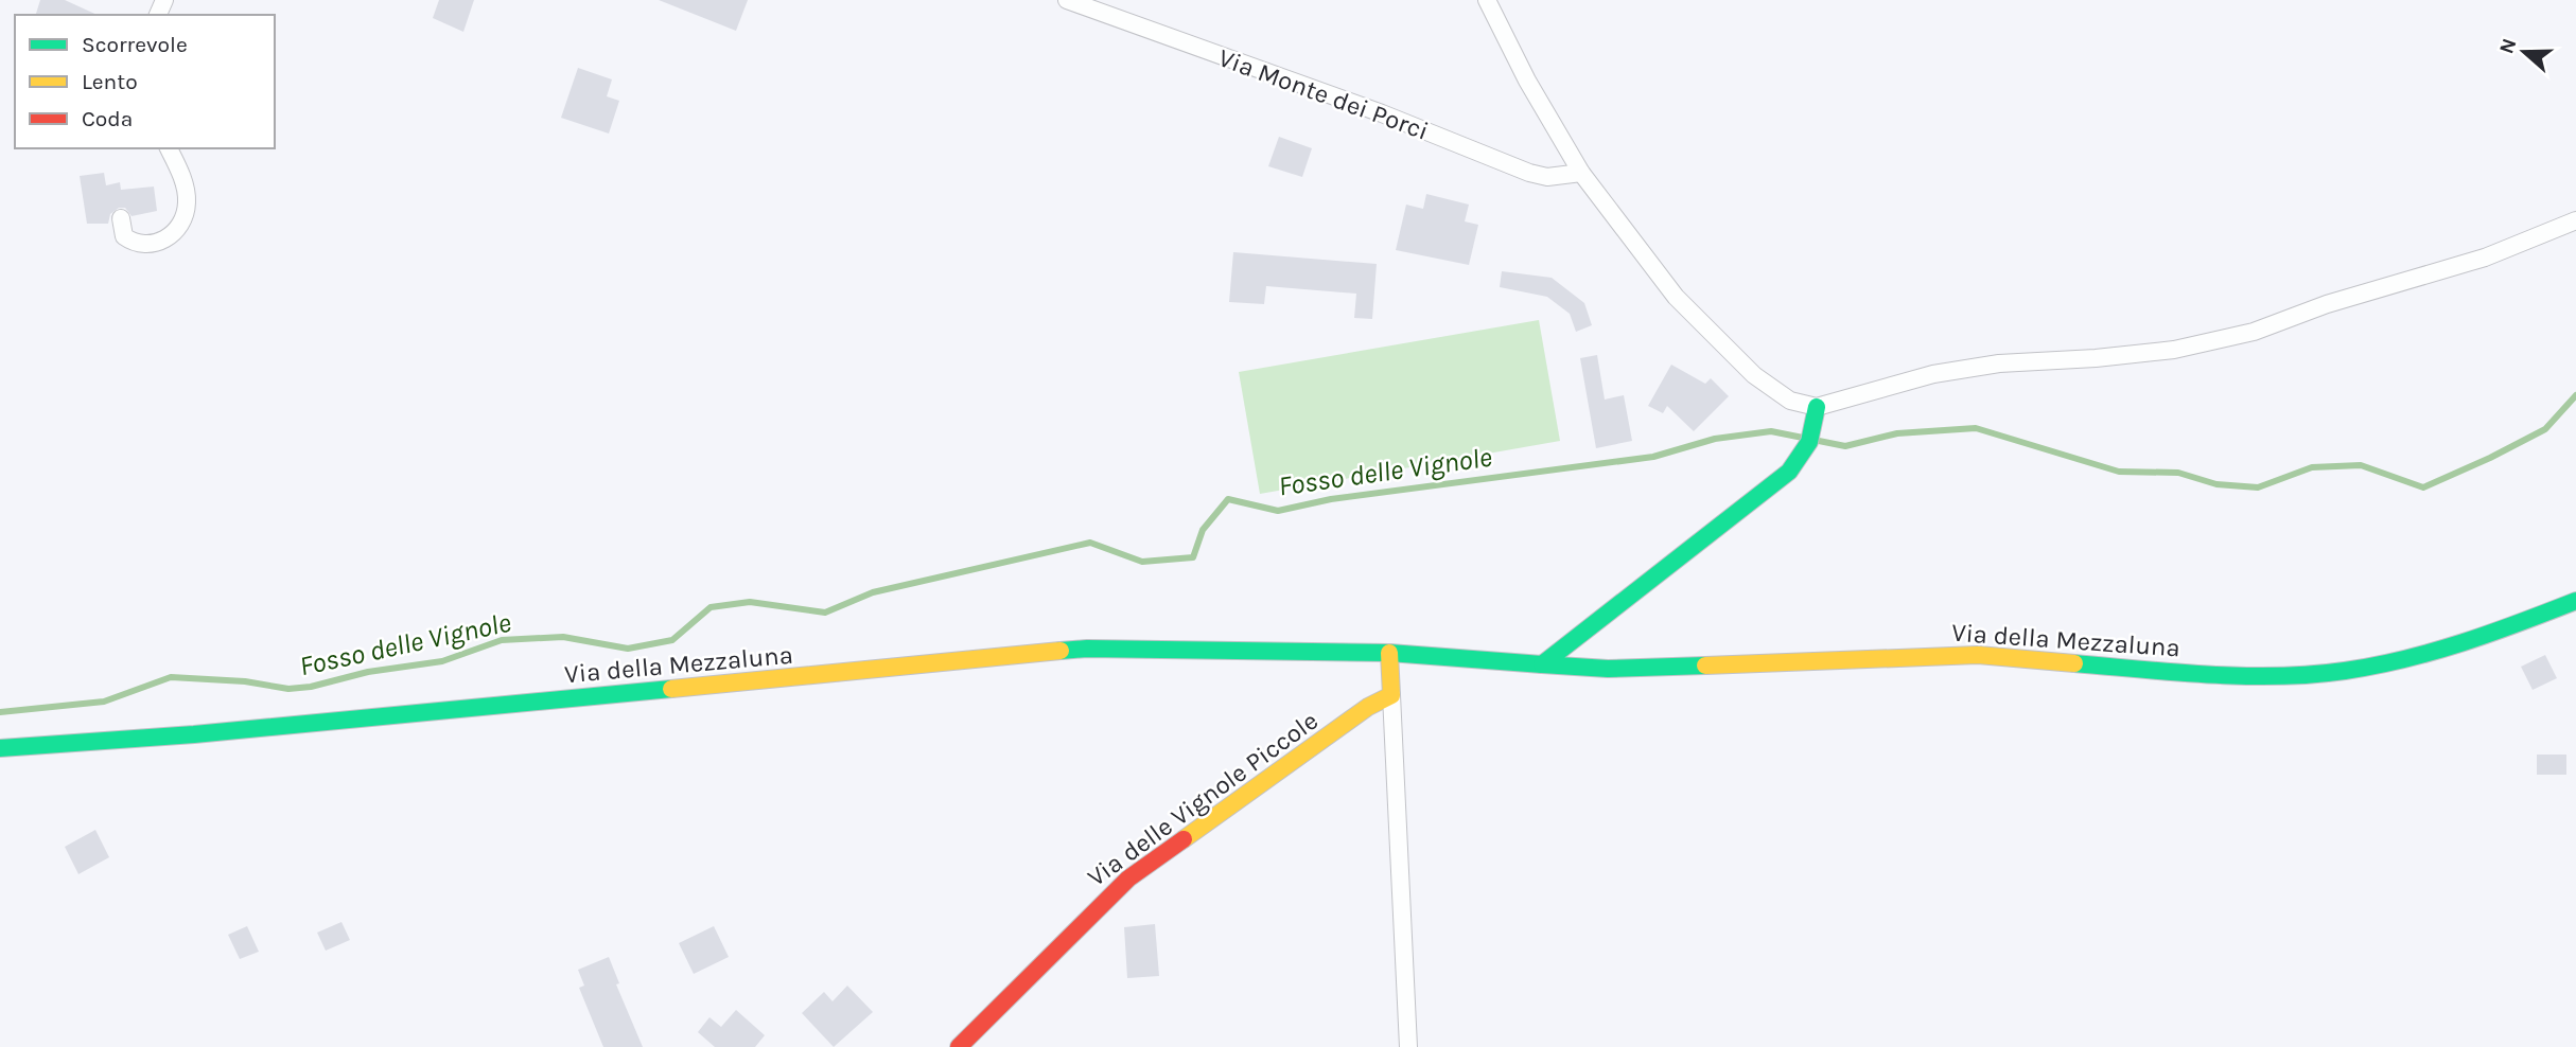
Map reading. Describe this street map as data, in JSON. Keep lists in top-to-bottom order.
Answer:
{
  "streets": {
    "street": ["Via Monte dei Porci", "Via della Mezzaluna", "Via delle Vignole Piccole"]
  },
  "water": ["Fosso delle Vignole"],
  "legend": ["Scorrevole", "Lento", "Coda"],
  "north": "left"
}
